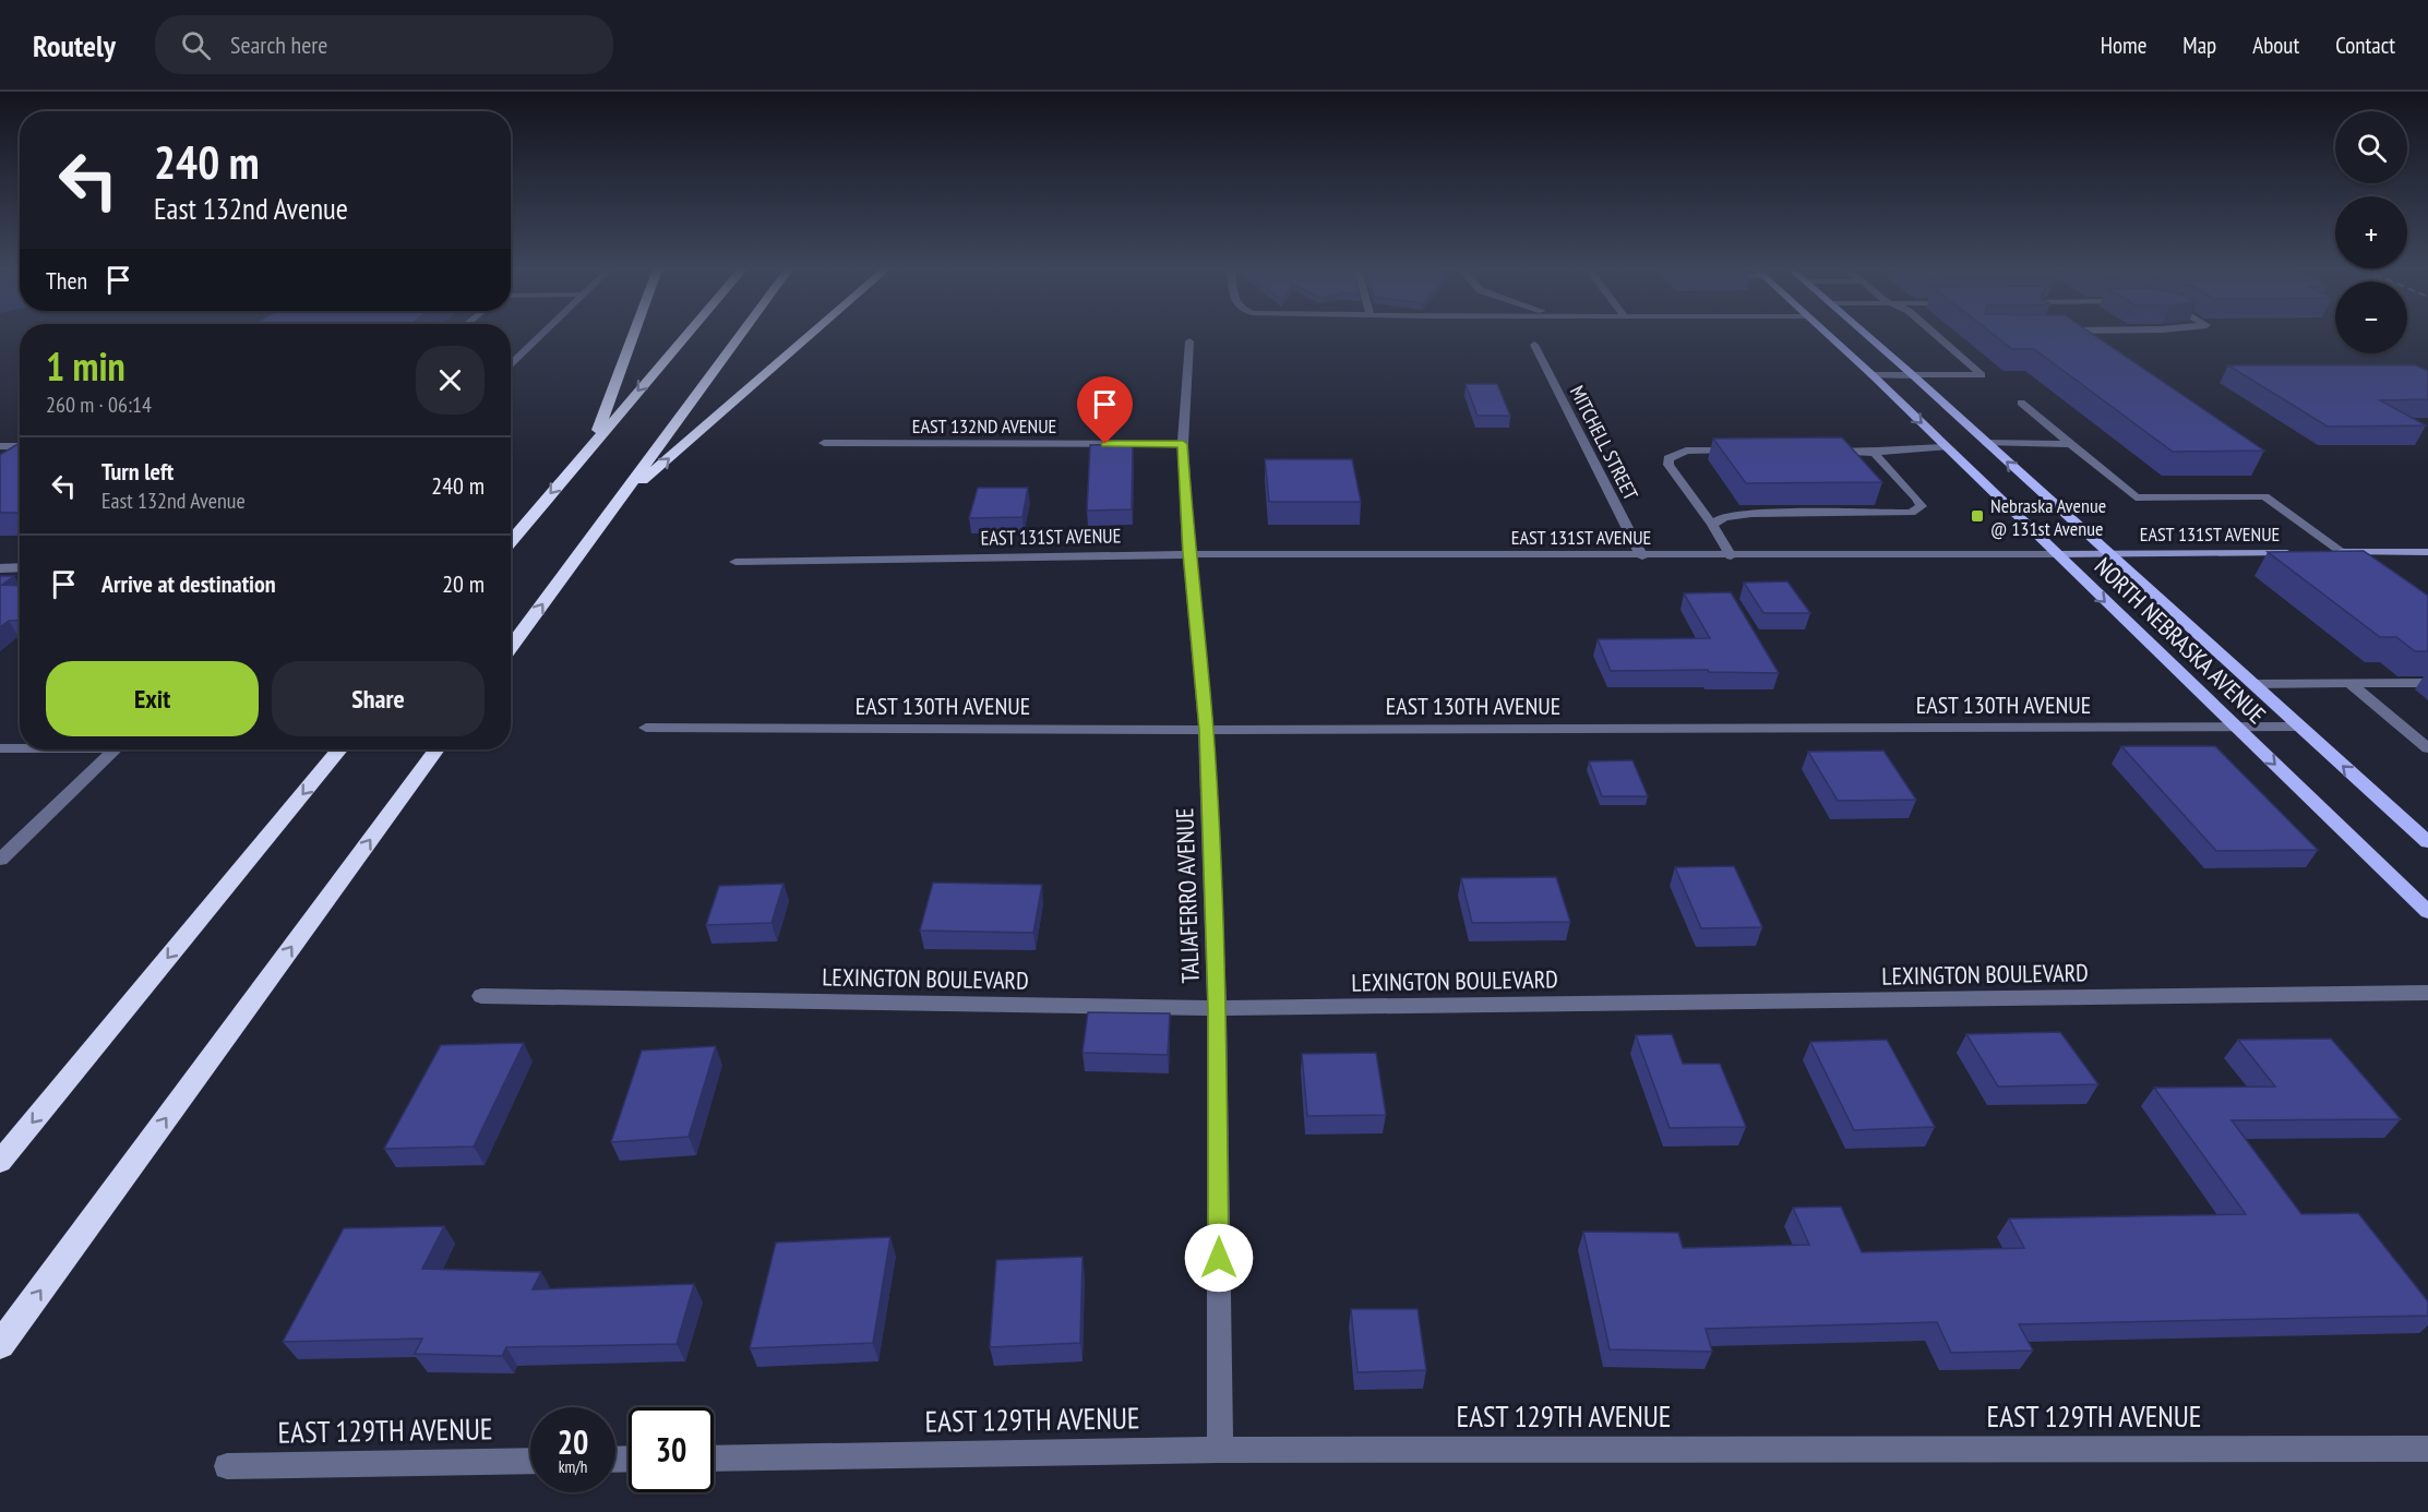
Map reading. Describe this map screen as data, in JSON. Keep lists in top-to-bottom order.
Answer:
{
  "streets": {
    "main road": ["NORTH NEBRASKA AVENUE"],
    "street": [
      "EAST 132ND AVENUE",
      "MITCHELL STREET",
      "EAST 131ST AVENUE",
      "EAST 130TH AVENUE",
      "TALIAFERRO AVENUE",
      "LEXINGTON BOULEVARD",
      "EAST 129TH AVENUE"
    ]
  },
  "crossings": [
    ["EAST 132ND AVENUE", "TALIAFERRO AVENUE"],
    ["MITCHELL STREET", "EAST 131ST AVENUE"],
    ["EAST 131ST AVENUE", "NORTH NEBRASKA AVENUE"],
    ["EAST 131ST AVENUE", "TALIAFERRO AVENUE"],
    ["NORTH NEBRASKA AVENUE", "EAST 130TH AVENUE"],
    ["EAST 130TH AVENUE", "TALIAFERRO AVENUE"],
    ["TALIAFERRO AVENUE", "LEXINGTON BOULEVARD"],
    ["TALIAFERRO AVENUE", "EAST 129TH AVENUE"]
  ],
  "places": {
    "transit": ["Nebraska Avenue @ 131st Avenue"]
  },
  "page": {
    "header": "Routely",
    "search": "Search here",
    "nav": [
      "Home",
      "Map",
      "About",
      "Contact"
    ],
    "map_buttons": ["+", "−"],
    "turn": ["240 m", "East 132nd Avenue"],
    "then": "Then",
    "heading": ["1 min", "260 m · 06:14"],
    "list": [
      {
        "name": "Turn left",
        "note": "East 132nd Avenue",
        "value": "240 m"
      },
      {
        "name": "Arrive at destination",
        "value": "20 m"
      }
    ],
    "buttons": ["Exit", "Share"],
    "speed": "20 km/h",
    "limit": "30"
  }
}
